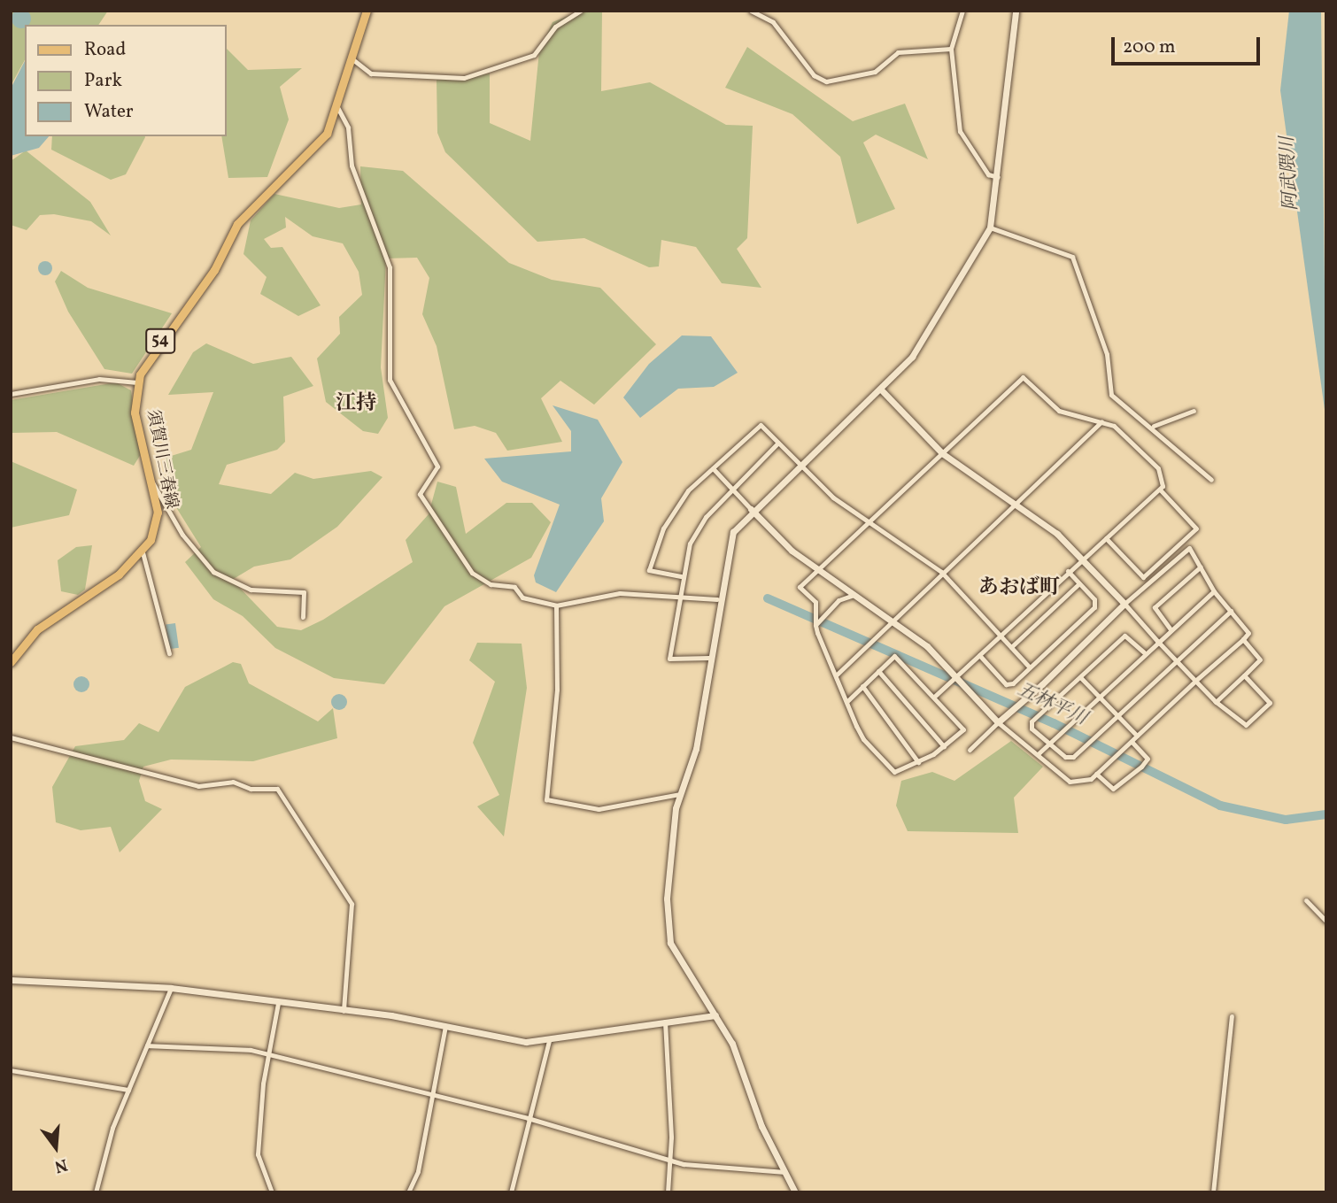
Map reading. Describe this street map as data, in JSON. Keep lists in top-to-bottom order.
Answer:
{
  "streets": {
    "main road": ["54", "須賀川三春線"]
  },
  "districts": ["江持", "あおば町"],
  "water": ["阿武隈川", "五林平川"],
  "legend": ["Road", "Park", "Water"],
  "scale_bar": "200 m",
  "north": "bottom"
}
